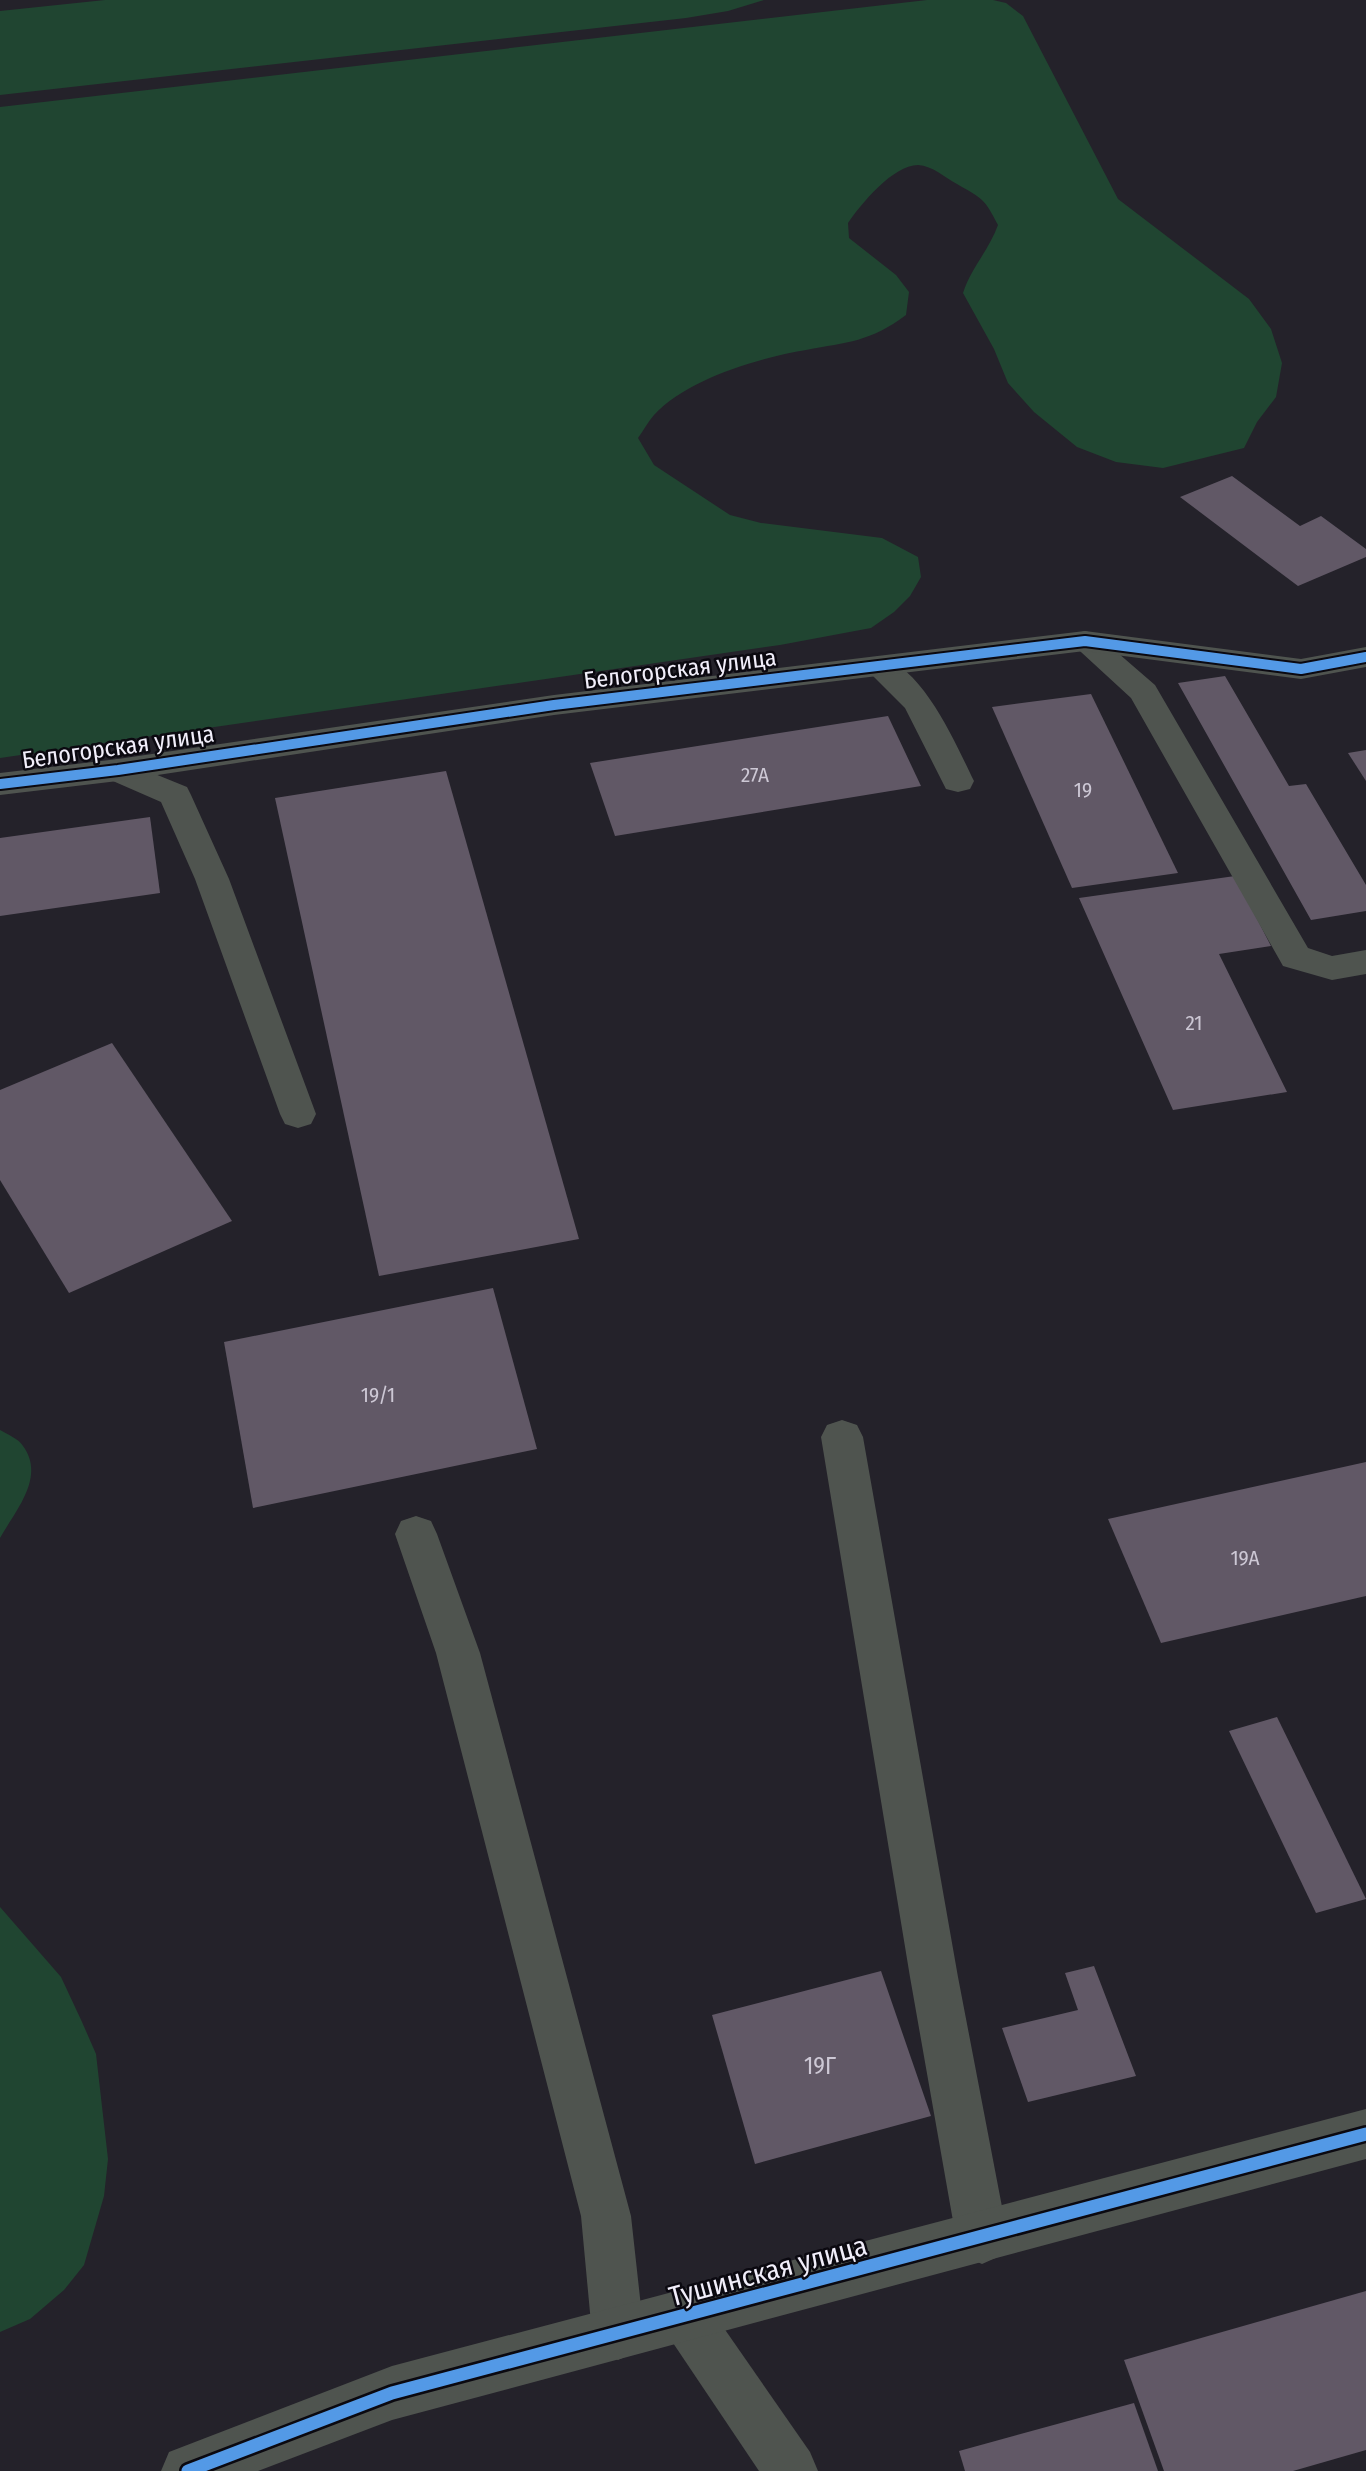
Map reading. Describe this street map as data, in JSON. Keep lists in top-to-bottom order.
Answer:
{
  "streets": {
    "street": ["Белогорская улица", "Тушинская улица"]
  },
  "house_numbers": [
    "27А",
    "19",
    "21",
    "19/1",
    "19А",
    "19Г"
  ]
}
